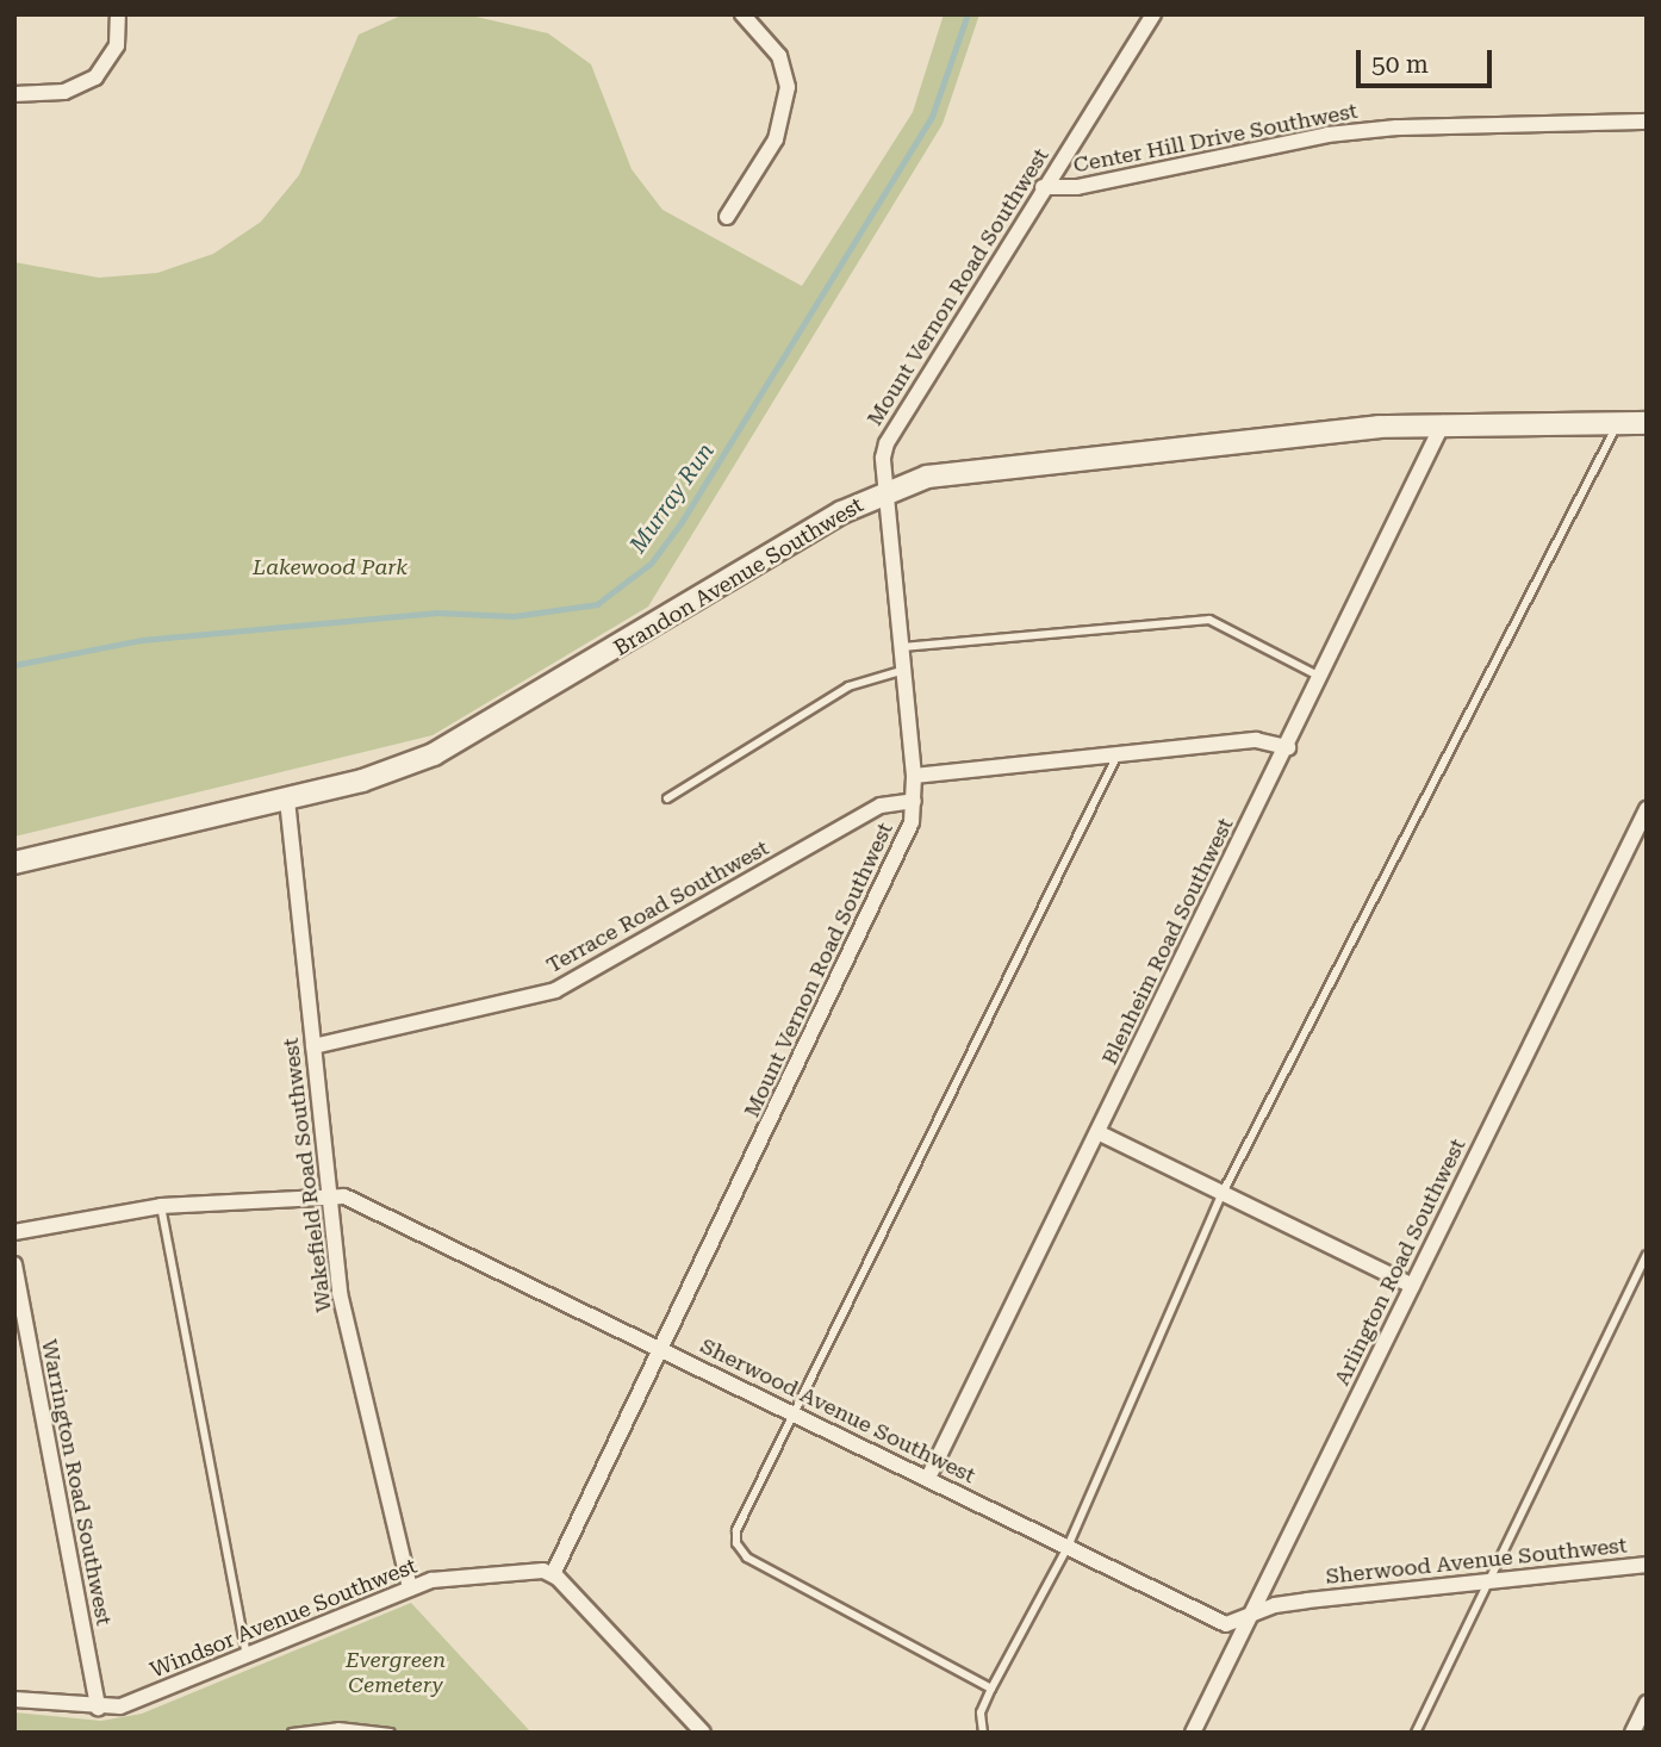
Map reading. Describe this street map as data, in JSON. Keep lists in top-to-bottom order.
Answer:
{
  "streets": {
    "main road": ["Brandon Avenue Southwest"],
    "street": [
      "Center Hill Drive Southwest",
      "Mount Vernon Road Southwest",
      "Terrace Road Southwest",
      "Blenheim Road Southwest",
      "Wakefield Road Southwest",
      "Arlington Road Southwest",
      "Sherwood Avenue Southwest",
      "Warrington Road Southwest",
      "Windsor Avenue Southwest"
    ]
  },
  "crossings": [
    ["Center Hill Drive Southwest", "Mount Vernon Road Southwest"],
    ["Mount Vernon Road Southwest", "Brandon Avenue Southwest"],
    ["Mount Vernon Road Southwest", "Terrace Road Southwest"],
    ["Mount Vernon Road Southwest", "Sherwood Avenue Southwest"],
    ["Mount Vernon Road Southwest", "Windsor Avenue Southwest"],
    ["Brandon Avenue Southwest", "Blenheim Road Southwest"],
    ["Brandon Avenue Southwest", "Wakefield Road Southwest"],
    ["Terrace Road Southwest", "Wakefield Road Southwest"],
    ["Blenheim Road Southwest", "Sherwood Avenue Southwest"],
    ["Wakefield Road Southwest", "Sherwood Avenue Southwest"],
    ["Wakefield Road Southwest", "Windsor Avenue Southwest"],
    ["Arlington Road Southwest", "Sherwood Avenue Southwest"],
    ["Warrington Road Southwest", "Windsor Avenue Southwest"]
  ],
  "water": ["Murray Run"],
  "parks": ["Lakewood Park", "Evergreen Cemetery"],
  "scale_bar": "50 m"
}
